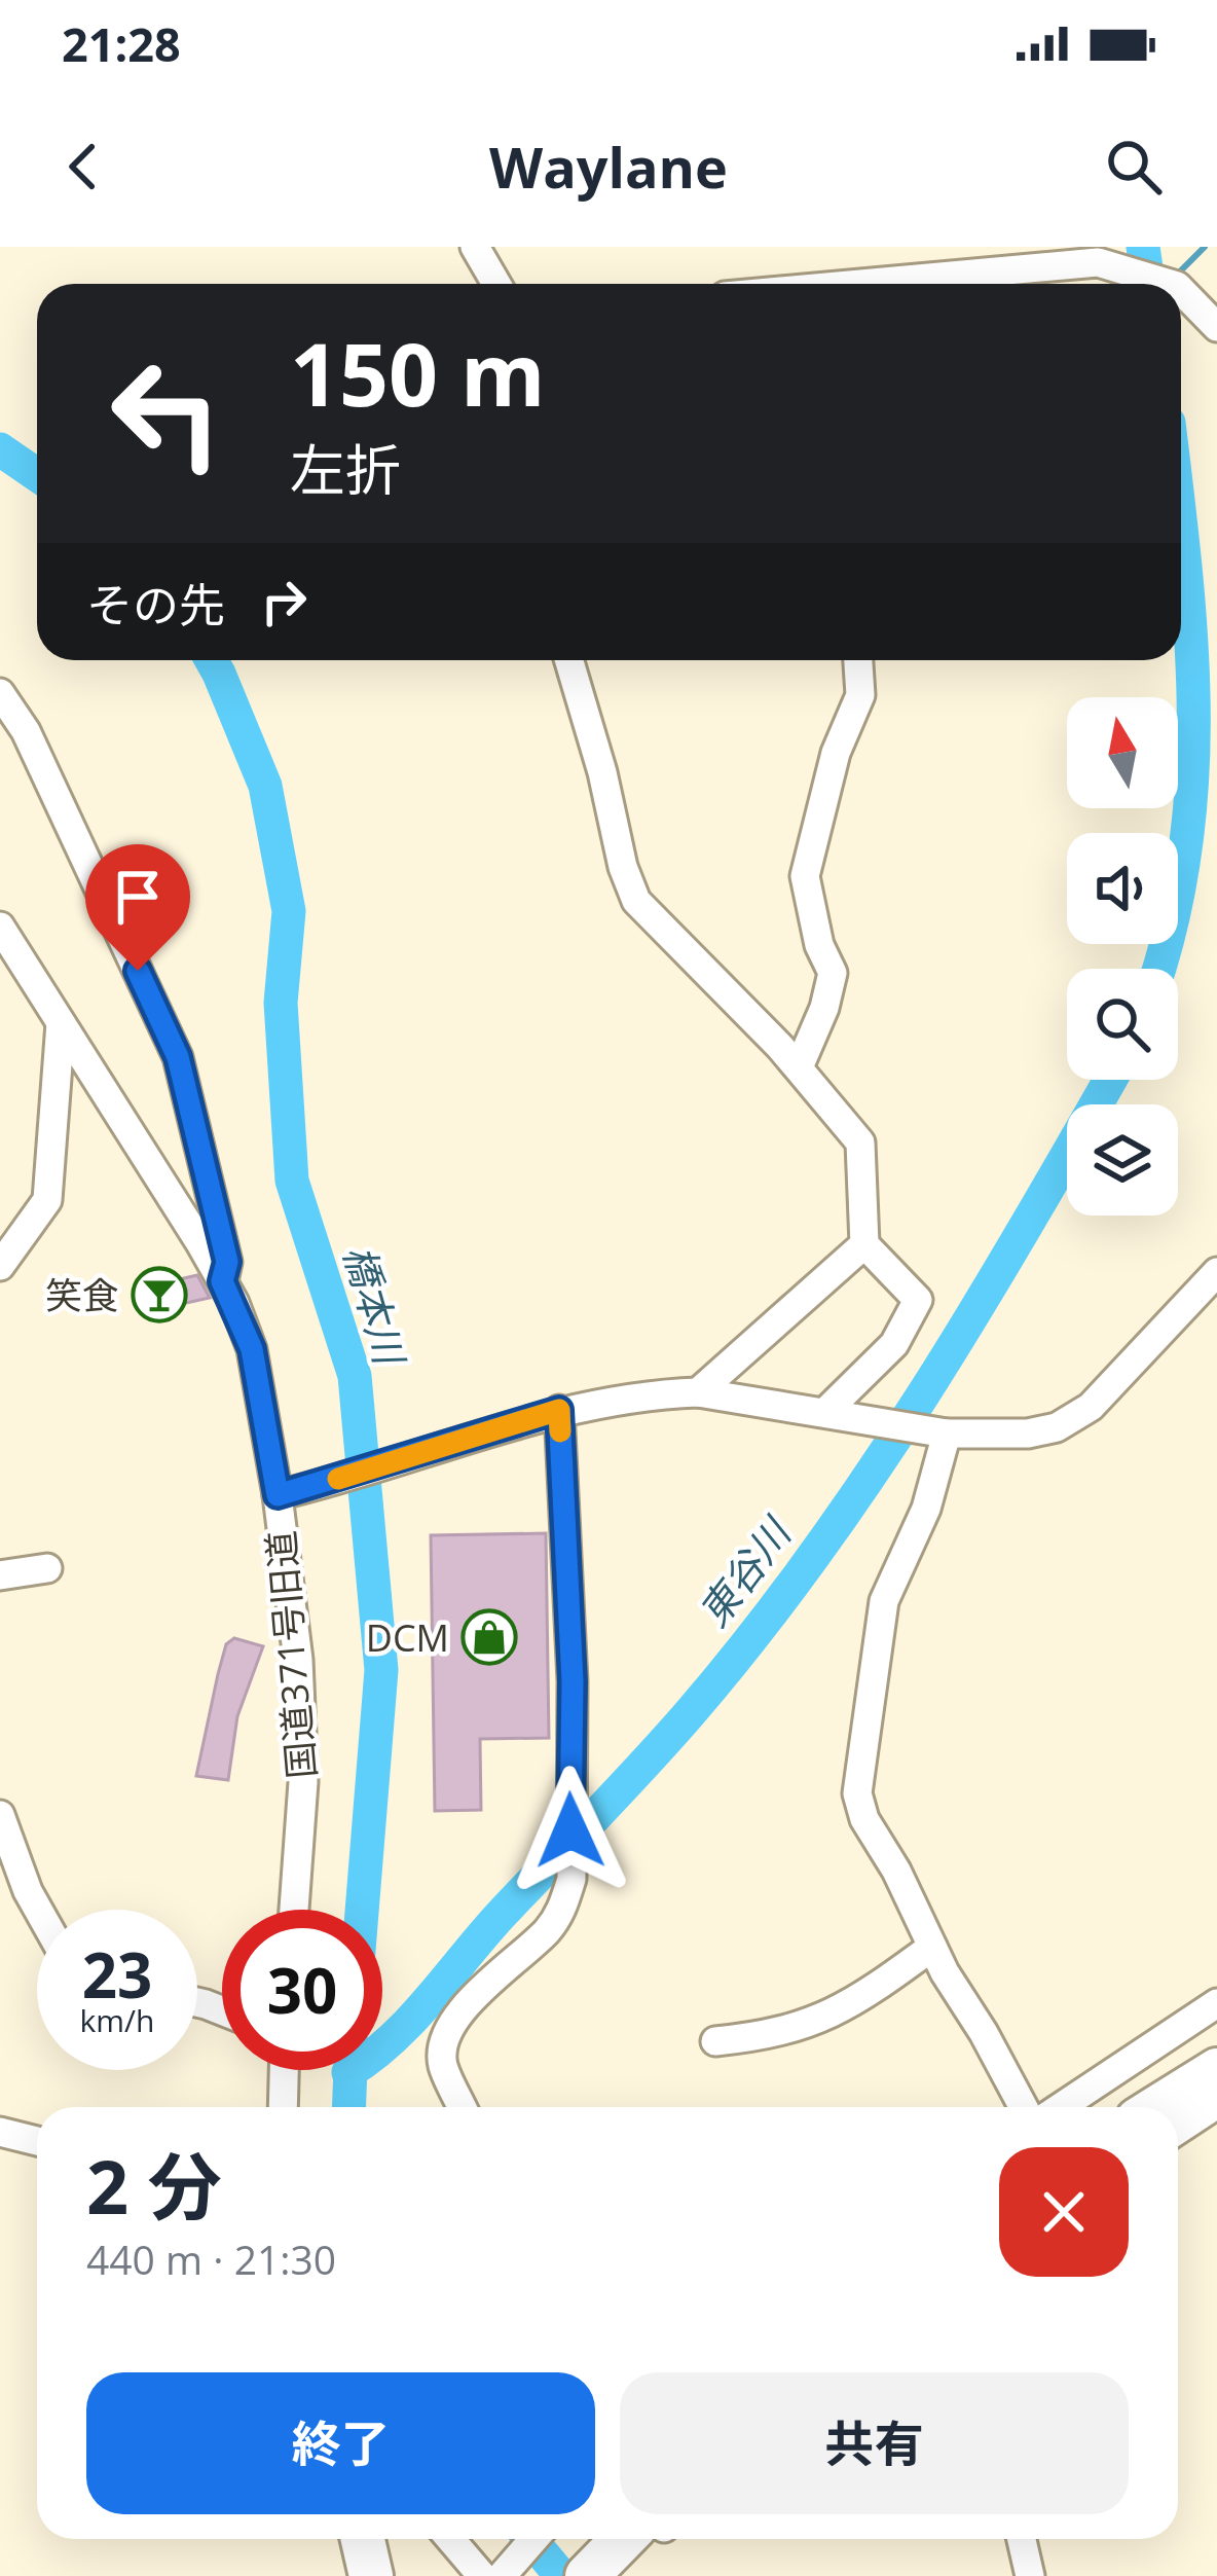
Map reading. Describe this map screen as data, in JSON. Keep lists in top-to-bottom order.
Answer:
{
  "streets": {
    "street": ["国道371号旧道"]
  },
  "water": ["橋本川", "東谷川"],
  "places": {
    "bar": ["笑食"],
    "shop": ["DCM"]
  },
  "north": "top",
  "page": {
    "status": "21:28",
    "header": "Waylane",
    "turn": ["150 m", "左折"],
    "then": "その先",
    "speed": "23 km/h",
    "limit": "30",
    "heading": ["2 分", "440 m · 21:30"],
    "buttons": ["終了", "共有"]
  }
}
